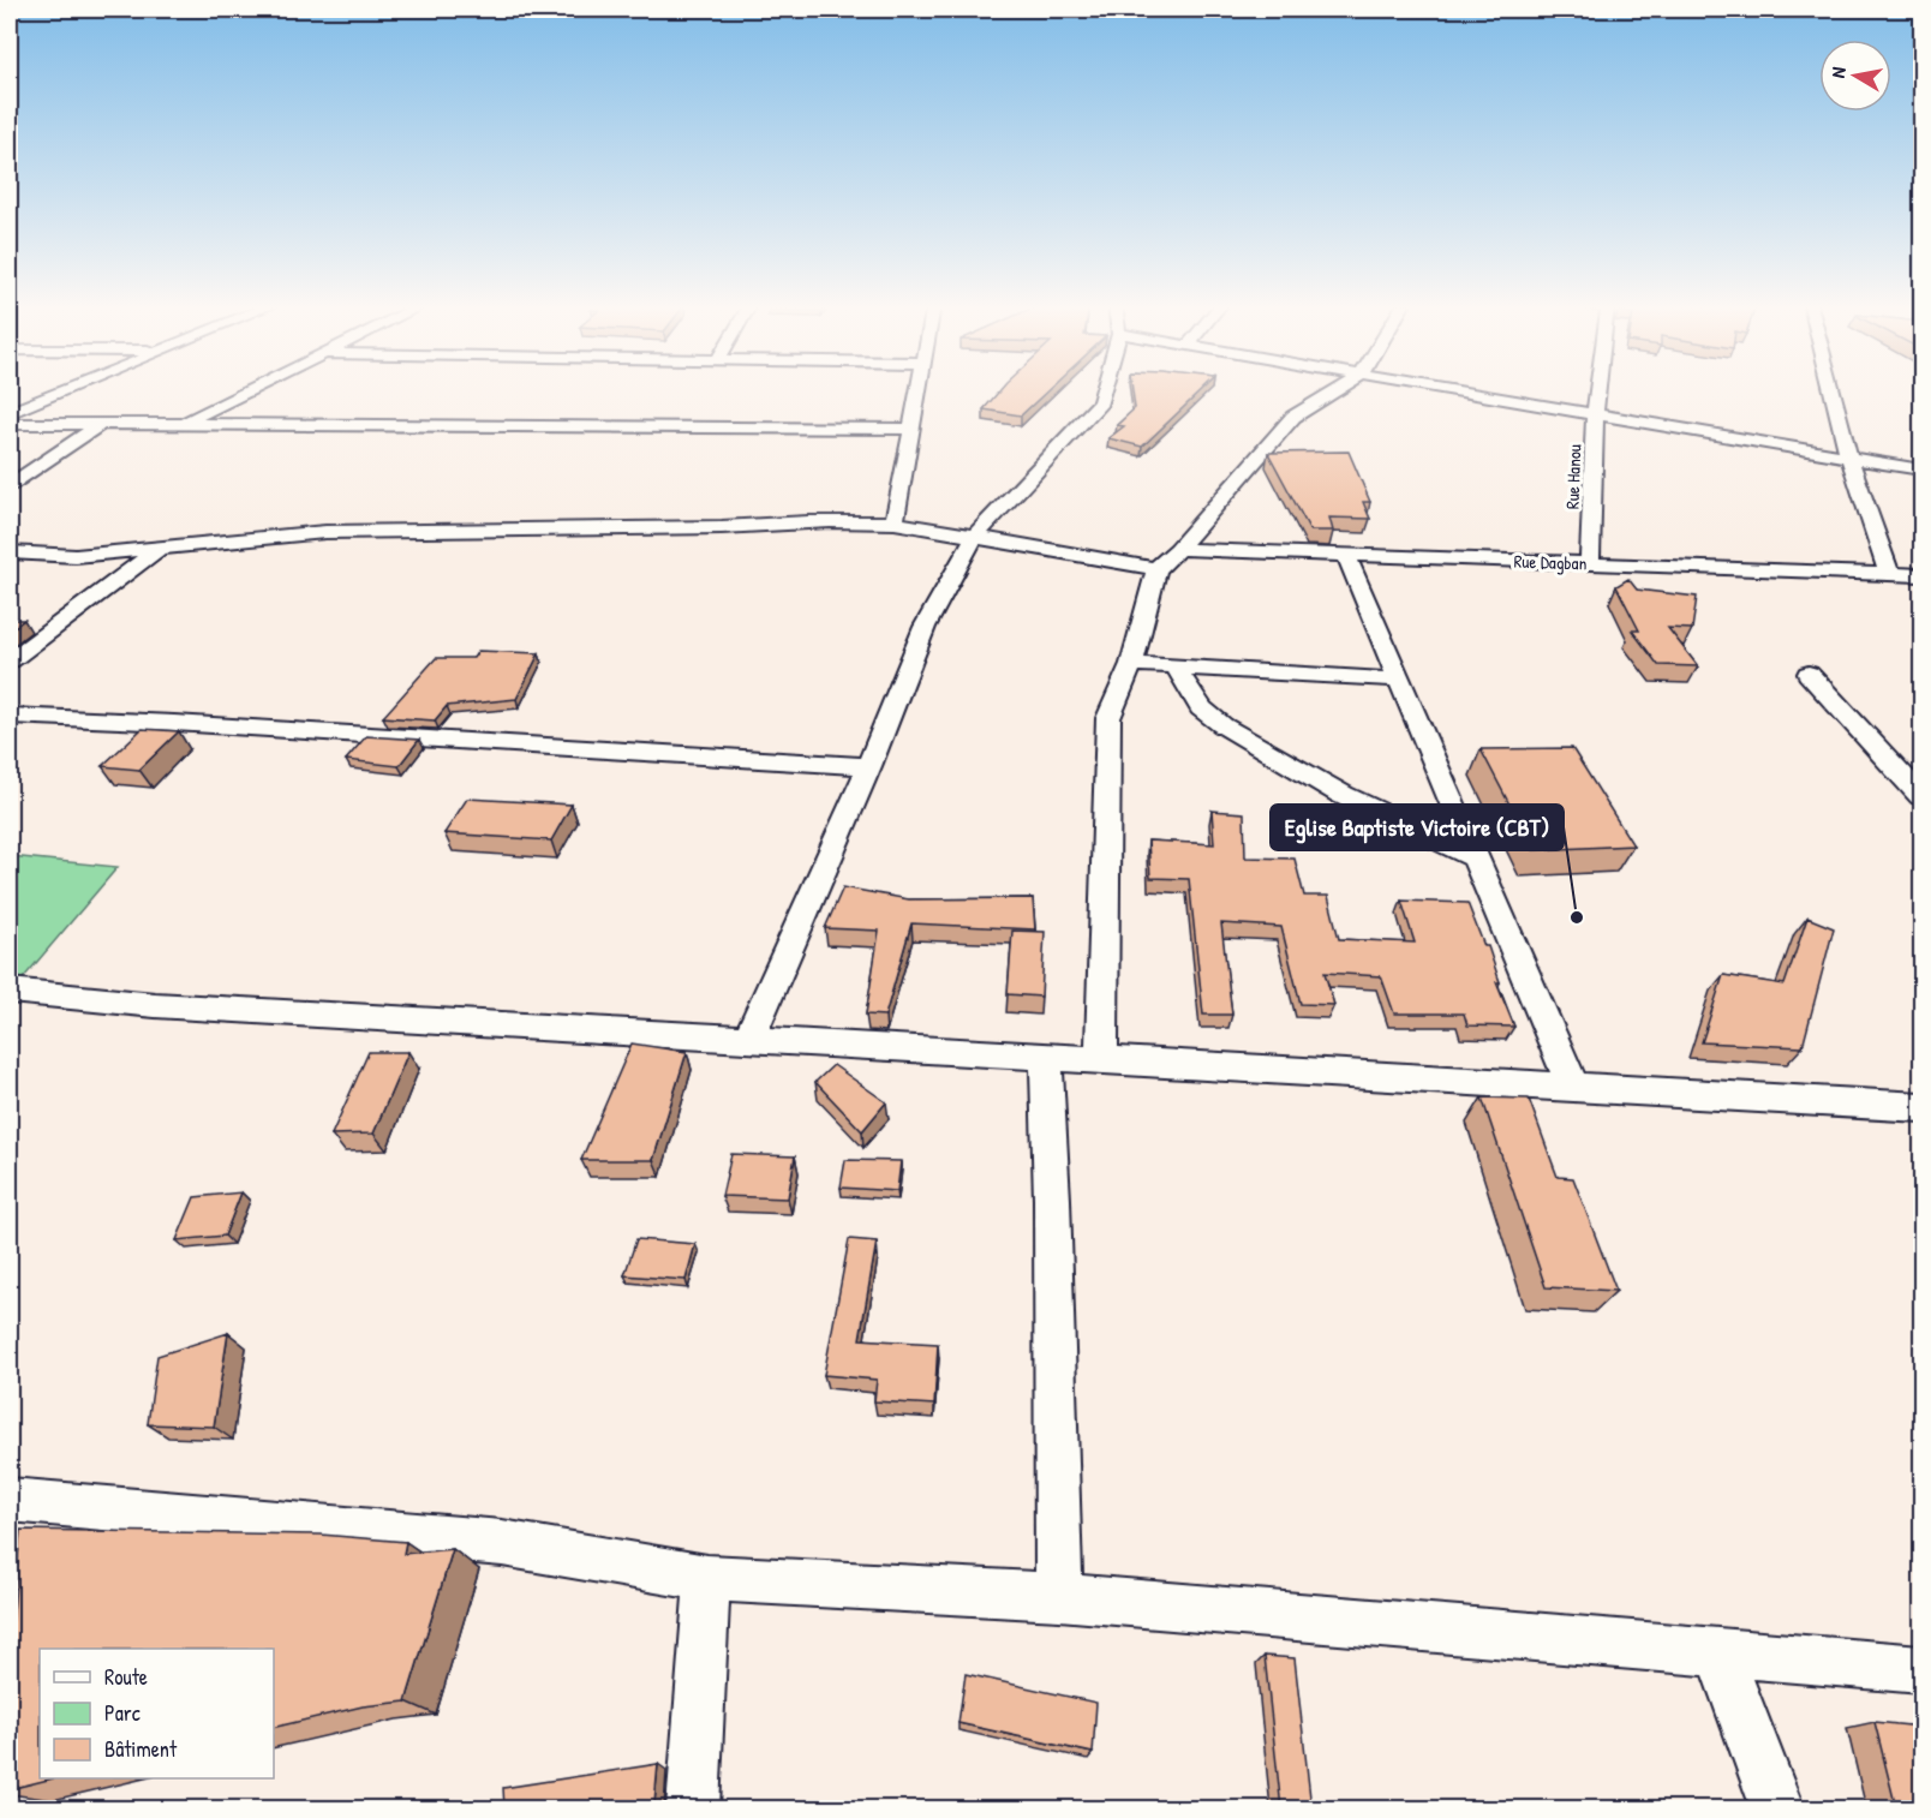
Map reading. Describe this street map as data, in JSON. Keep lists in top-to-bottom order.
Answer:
{
  "streets": {
    "street": ["Rue Hanou", "Rue Dagban"]
  },
  "crossings": [
    ["Rue Hanou", "Rue Dagban"]
  ],
  "places": ["Eglise Baptiste Victoire (CBT)"],
  "legend": ["Route", "Parc", "Bâtiment"],
  "north": "left"
}
